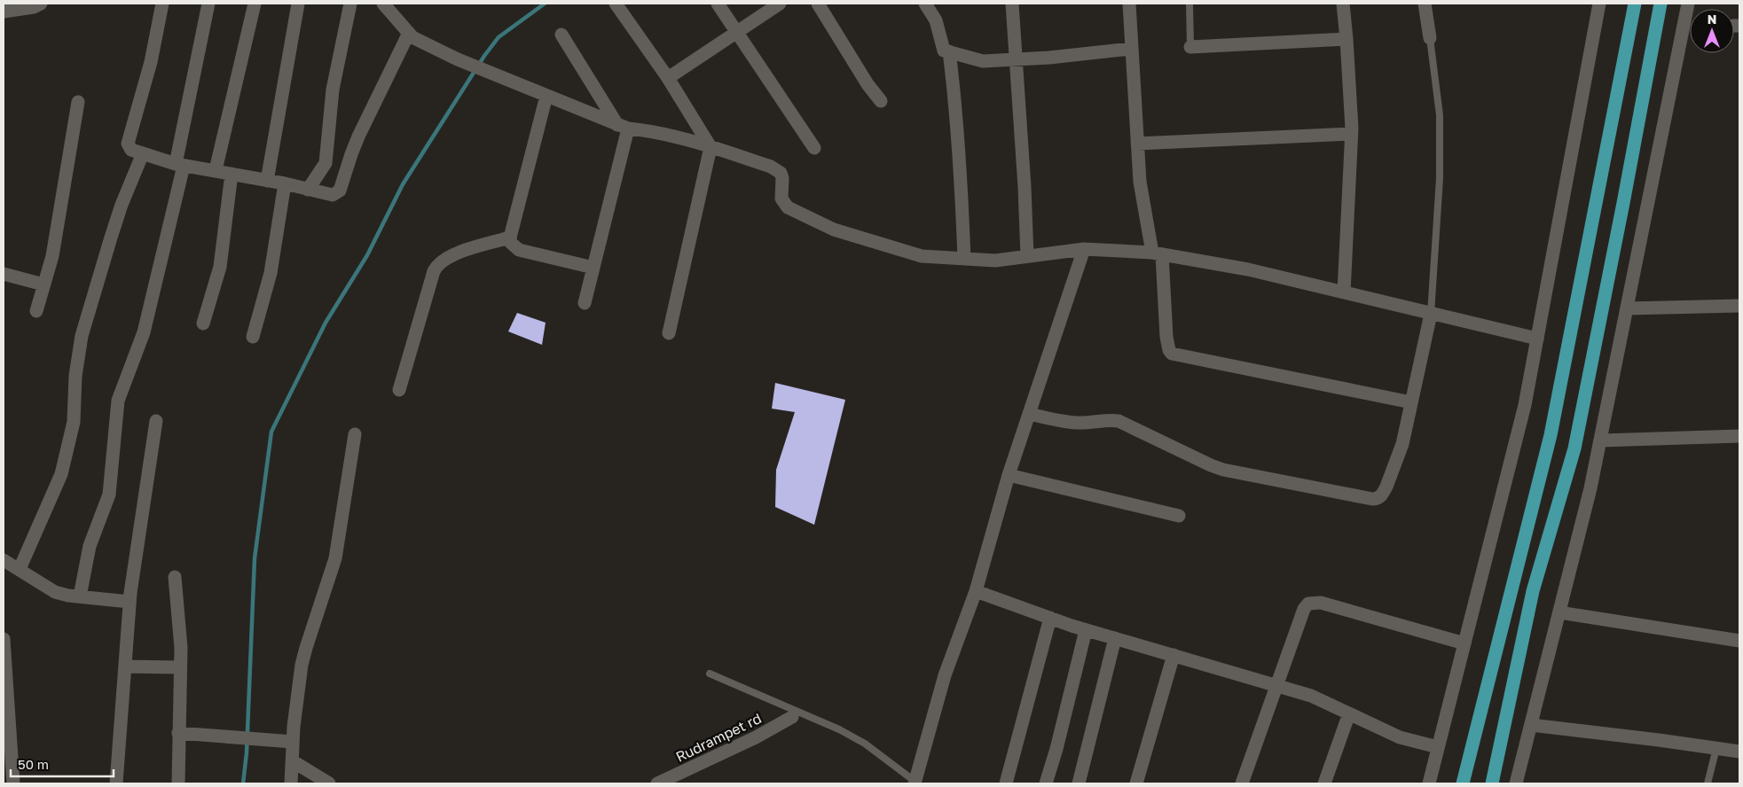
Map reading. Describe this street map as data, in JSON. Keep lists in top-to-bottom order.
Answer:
{
  "streets": {
    "street": ["Rudrampet rd"]
  },
  "scale_bar": "50 m",
  "north": "top"
}
